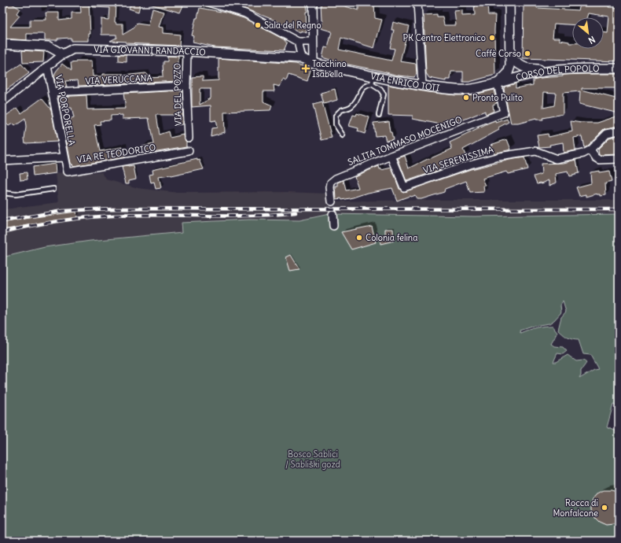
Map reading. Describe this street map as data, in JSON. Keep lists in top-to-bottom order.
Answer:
{
  "streets": {
    "street": [
      "VIA GIOVANNI RANDACCIO",
      "CORSO DEL POPOLO",
      "VIA VERUCCANA",
      "VIA ENRICO TOTI",
      "VIA DEL POZZO",
      "VIA PORPORELLA",
      "SALITA TOMMASO MOCENIGO",
      "VIA RE TEODORICO",
      "VIA SERENISSIMA"
    ]
  },
  "crossings": [
    ["VIA GIOVANNI RANDACCIO", "VIA ENRICO TOTI"],
    ["VIA GIOVANNI RANDACCIO", "VIA DEL POZZO"],
    ["VIA GIOVANNI RANDACCIO", "VIA PORPORELLA"],
    ["CORSO DEL POPOLO", "VIA ENRICO TOTI"],
    ["CORSO DEL POPOLO", "SALITA TOMMASO MOCENIGO"],
    ["VIA VERUCCANA", "VIA DEL POZZO"],
    ["VIA VERUCCANA", "VIA PORPORELLA"],
    ["VIA ENRICO TOTI", "SALITA TOMMASO MOCENIGO"],
    ["VIA PORPORELLA", "VIA RE TEODORICO"],
    ["SALITA TOMMASO MOCENIGO", "VIA SERENISSIMA"]
  ],
  "parks": ["Bosco Sablici / Sabliški gozd"],
  "places": {
    "other": [
      "Sala del Regno",
      "PK Centro Elettronico",
      "Caffè Corso",
      "Pronto Pulito",
      "Colonia felina",
      "Rocca di Monfalcone"
    ],
    "health": ["Tacchino Isabella"]
  },
  "north": "bottom right"
}
